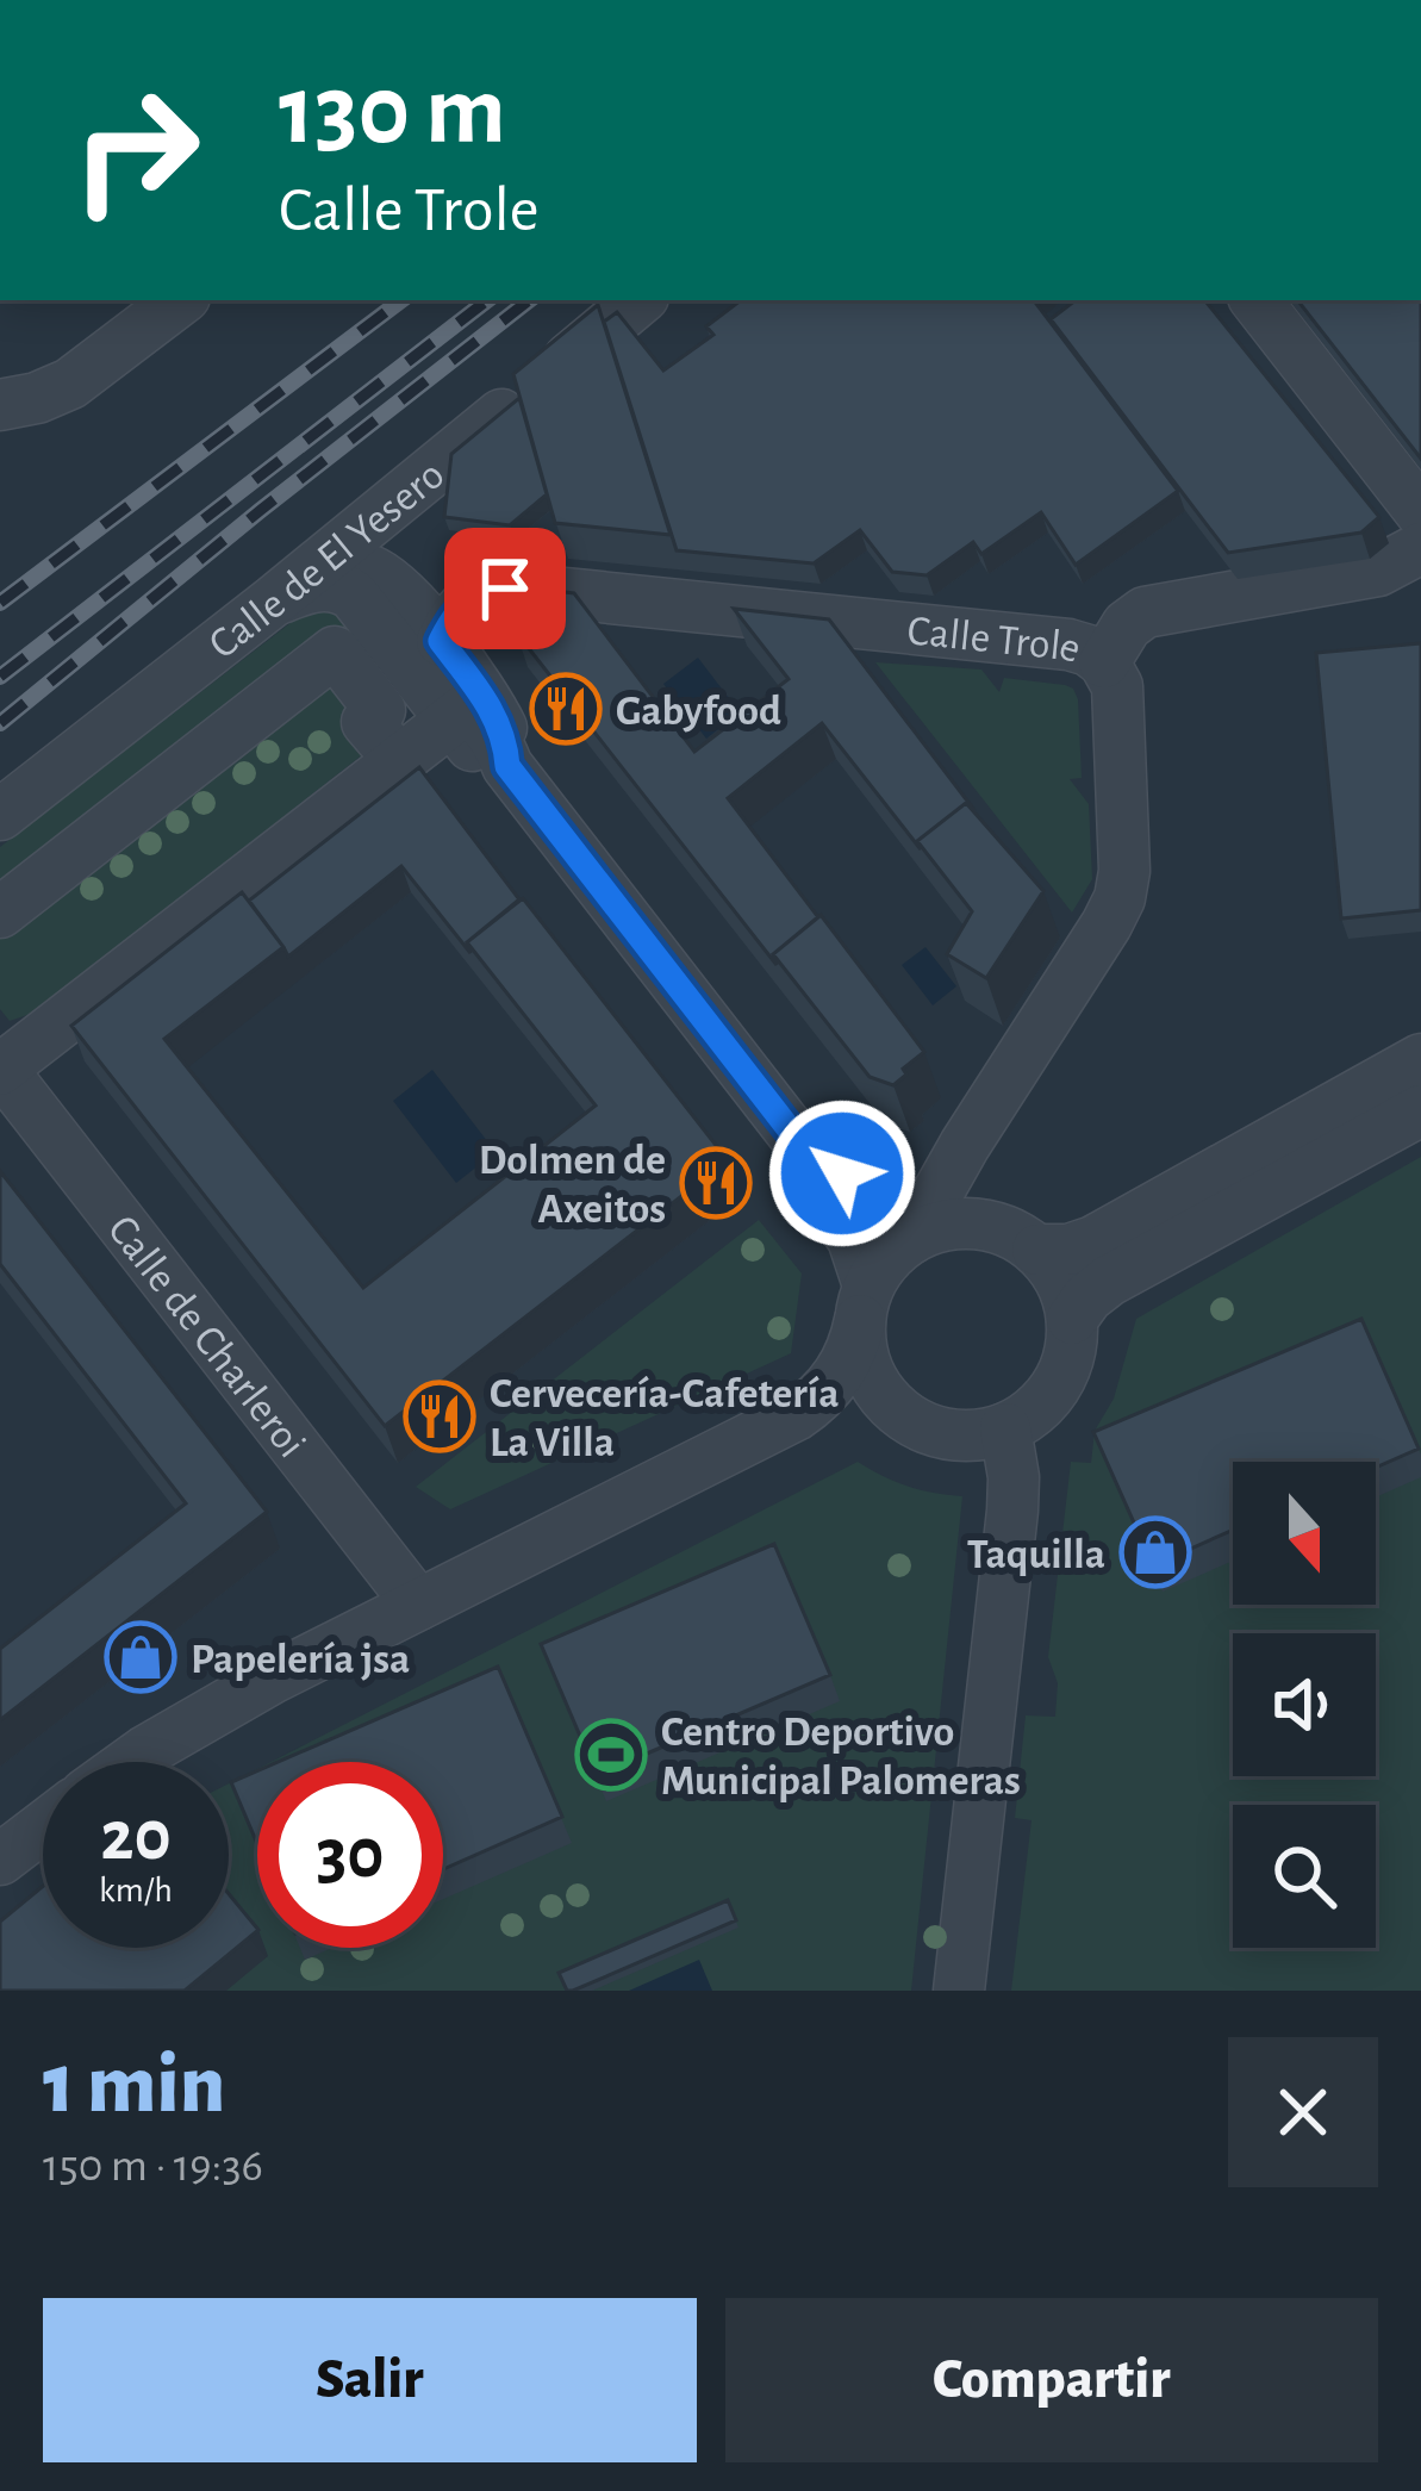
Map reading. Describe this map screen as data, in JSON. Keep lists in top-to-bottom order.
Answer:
{
  "streets": {
    "street": ["Calle de El Yesero", "Calle Trole", "Calle de Charleroi"]
  },
  "places": {
    "restaurant": ["Gabyfood", "Dolmen de Axeitos", "Cervecería-Cafetería La Villa"],
    "shop": ["Taquilla", "Papelería jsa"],
    "sports": ["Centro Deportivo Municipal Palomeras"]
  },
  "north": "bottom",
  "page": {
    "turn": ["130 m", "Calle Trole"],
    "speed": "20 km/h",
    "limit": "30",
    "heading": ["1 min", "150 m · 19:36"],
    "buttons": ["Salir", "Compartir"]
  }
}
